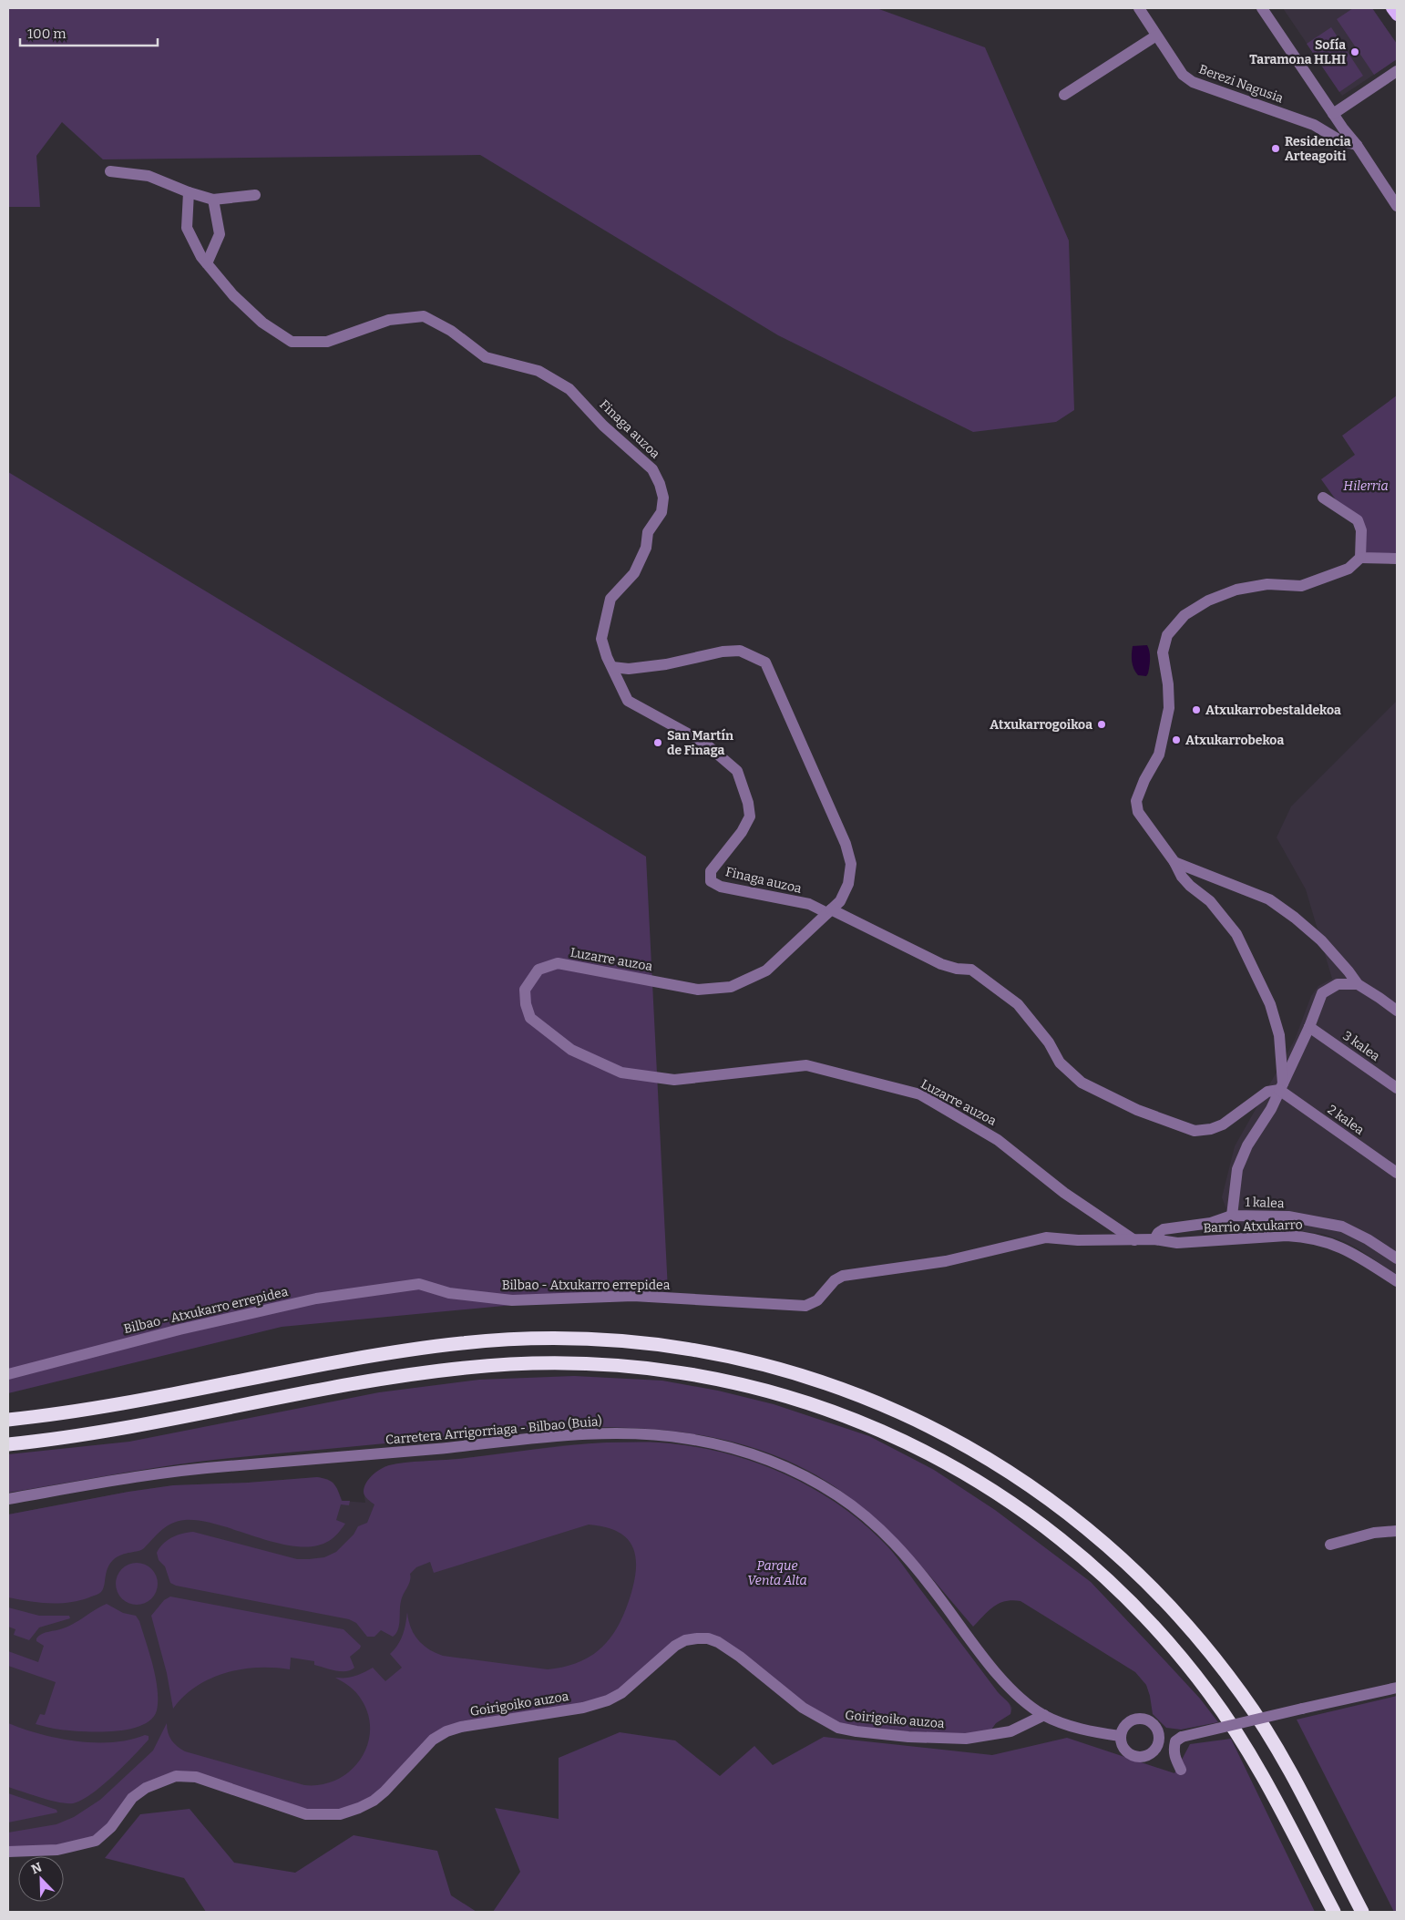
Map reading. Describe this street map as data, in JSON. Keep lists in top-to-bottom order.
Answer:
{
  "streets": {
    "street": [
      "Berezi Nagusia",
      "Finaga auzoa",
      "Luzarre auzoa",
      "3 kalea",
      "2 kalea",
      "1 kalea",
      "Barrio Atxukarro",
      "Bilbao - Atxukarro errepidea",
      "Carretera Arrigorriaga - Bilbao (Buia)",
      "Goirigoiko auzoa"
    ]
  },
  "crossings": [
    ["Finaga auzoa", "Luzarre auzoa"],
    ["Luzarre auzoa", "Barrio Atxukarro"],
    ["Luzarre auzoa", "Bilbao - Atxukarro errepidea"],
    ["2 kalea", "1 kalea"],
    ["Barrio Atxukarro", "Bilbao - Atxukarro errepidea"],
    ["Carretera Arrigorriaga - Bilbao (Buia)", "Goirigoiko auzoa"]
  ],
  "parks": ["Hilerria", "Parque Venta Alta"],
  "places": [
    "Sofía Taramona HLHI",
    "Residencia Arteagoiti",
    "Atxukarrobestaldekoa",
    "Atxukarrogoikoa",
    "Atxukarrobekoa",
    "San Martín de Finaga"
  ],
  "scale_bar": "100 m",
  "north": "top left"
}
